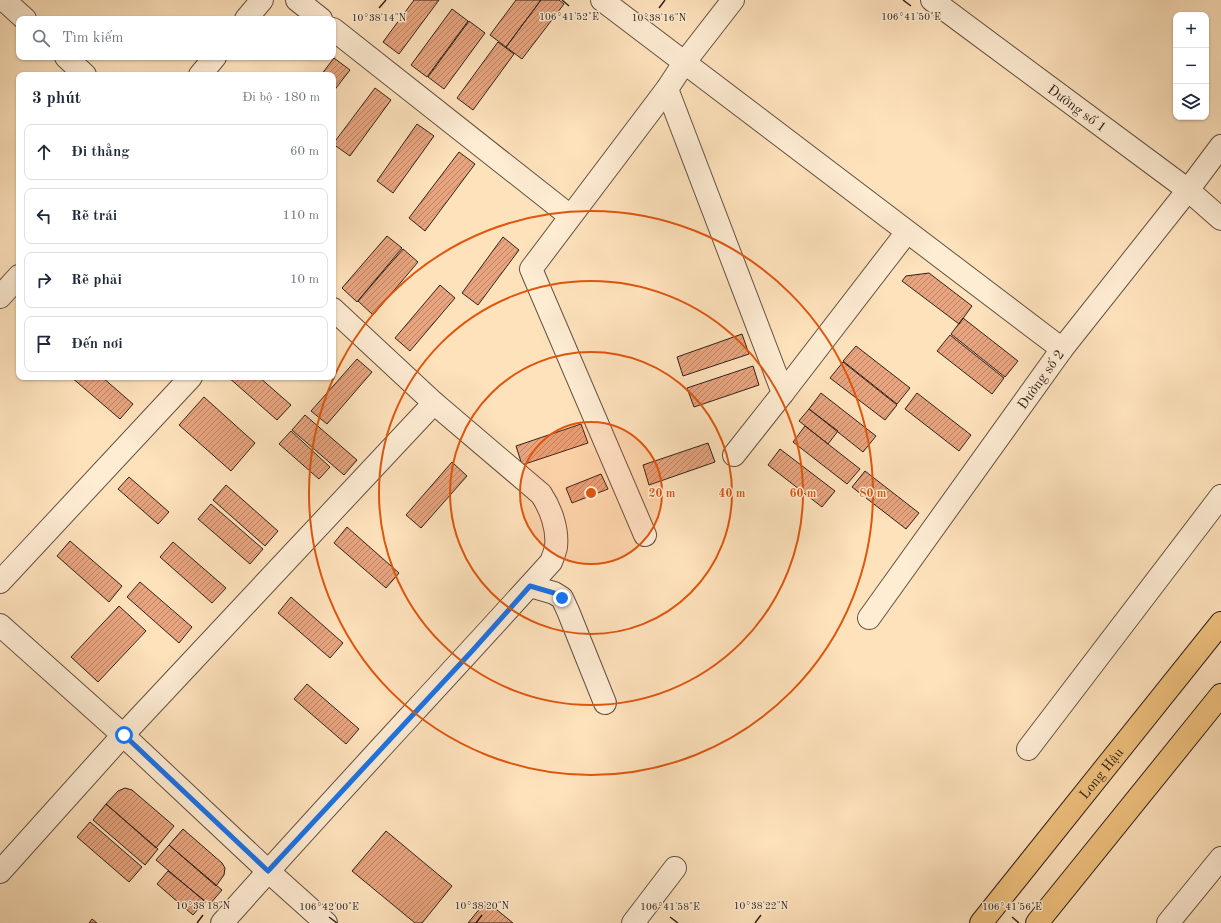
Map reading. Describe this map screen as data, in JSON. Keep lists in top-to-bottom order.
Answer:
{
  "streets": {
    "main road": ["Long Hậu"],
    "street": ["Đường số 1", "Đường số 2"]
  },
  "crossings": [
    ["Đường số 1", "Đường số 2"]
  ],
  "page": {
    "map_buttons": ["+", "−"],
    "search": "Tìm kiếm",
    "heading": ["3 phút", "Đi bộ · 180 m"],
    "list": [
      ["Đi thẳng", "60 m"],
      ["Rẽ trái", "110 m"],
      ["Rẽ phải", "10 m"],
      "Đến nơi"
    ]
  },
  "coordinates": [
    "106°41'52\"E",
    "106°41'50\"E",
    "10°38'14\"N",
    "10°38'16\"N",
    "10°38'18\"N",
    "10°38'20\"N",
    "10°38'22\"N",
    "106°42'00\"E",
    "106°41'58\"E",
    "106°41'56\"E"
  ],
  "rings": [
    "20 m",
    "40 m",
    "60 m",
    "80 m"
  ]
}
